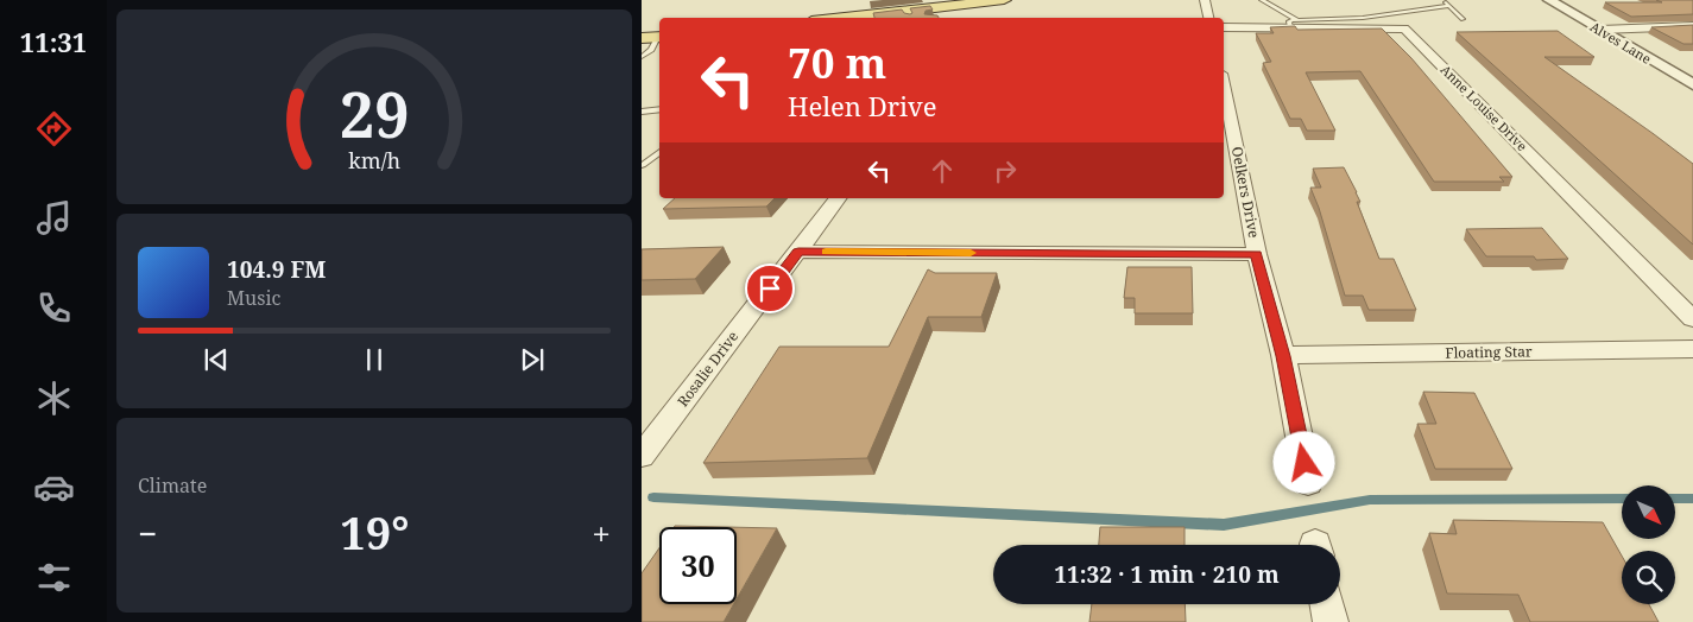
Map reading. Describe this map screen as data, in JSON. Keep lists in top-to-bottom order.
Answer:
{
  "streets": {
    "street": [
      "Alves Lane",
      "Anne Louise Drive",
      "Oelkers Drive",
      "Floating Star",
      "Rosalie Drive"
    ]
  },
  "crossings": [
    ["Oelkers Drive", "Floating Star"]
  ],
  "north": "bottom right",
  "page": {
    "tabs": "11:31",
    "turn": ["70 m", "Helen Drive"],
    "song": ["104.9 FM", "Music"],
    "tile": "Climate",
    "heat": ["−", "19°", "+"],
    "limit": "30",
    "trip": "11:32 · 1 min · 210 m",
    "gauge": ["29", "km/h"]
  }
}
